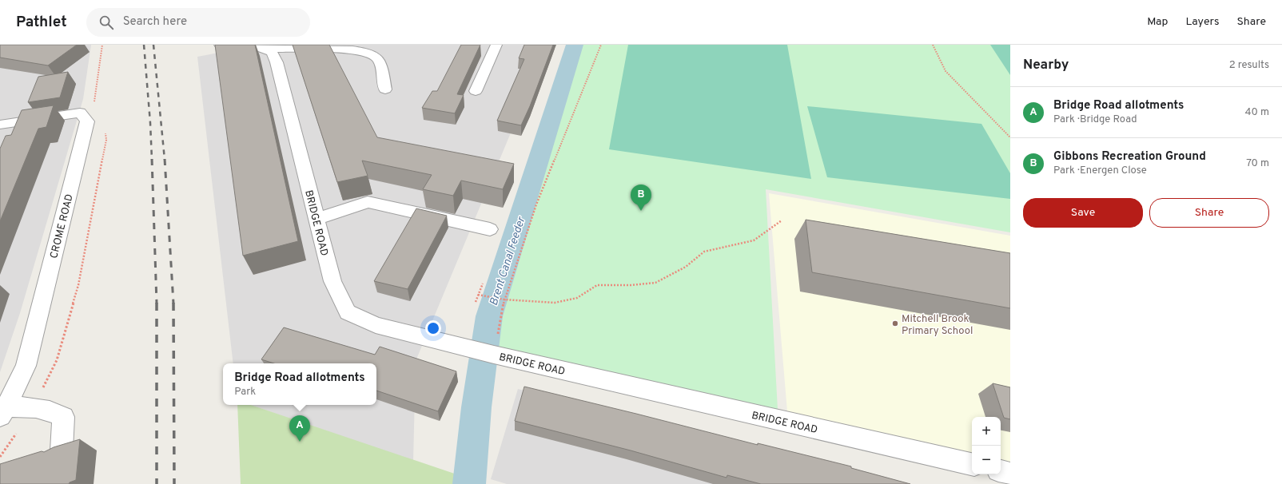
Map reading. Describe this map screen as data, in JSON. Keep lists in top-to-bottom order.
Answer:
{
  "streets": {
    "street": ["BRIDGE ROAD", "CROME ROAD"]
  },
  "water": ["Brent Canal Feeder"],
  "places": ["Mitchell Brook Primary School"],
  "page": {
    "header": "Pathlet",
    "search": "Search here",
    "nav": ["Map", "Layers", "Share"],
    "heading": ["Nearby", "2 results"],
    "list": [
      {
        "mark": "A",
        "name": "Bridge Road allotments",
        "note": "Park · Bridge Road",
        "value": "40 m"
      },
      {
        "mark": "B",
        "name": "Gibbons Recreation Ground",
        "note": "Park · Energen Close",
        "value": "70 m"
      }
    ],
    "pins": ["B", "A"],
    "buttons": ["Save", "Share"],
    "popup": ["Bridge Road allotments", "Park"],
    "map_buttons": ["+", "−"]
  }
}
